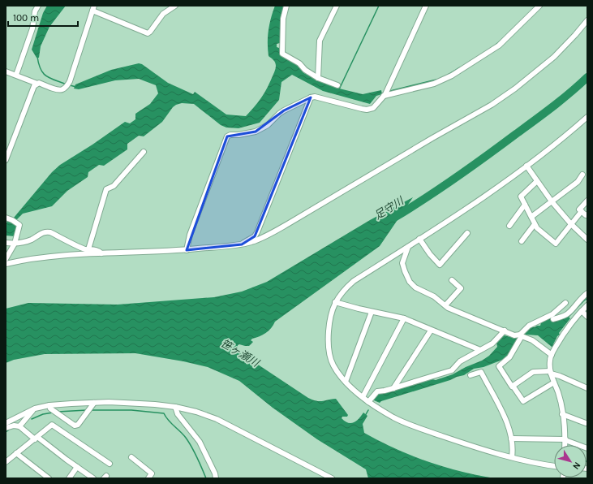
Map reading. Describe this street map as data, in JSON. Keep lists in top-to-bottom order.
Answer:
{
  "water": ["足守川", "笹ヶ瀬川"],
  "scale_bar": "100 m",
  "north": "bottom right"
}
